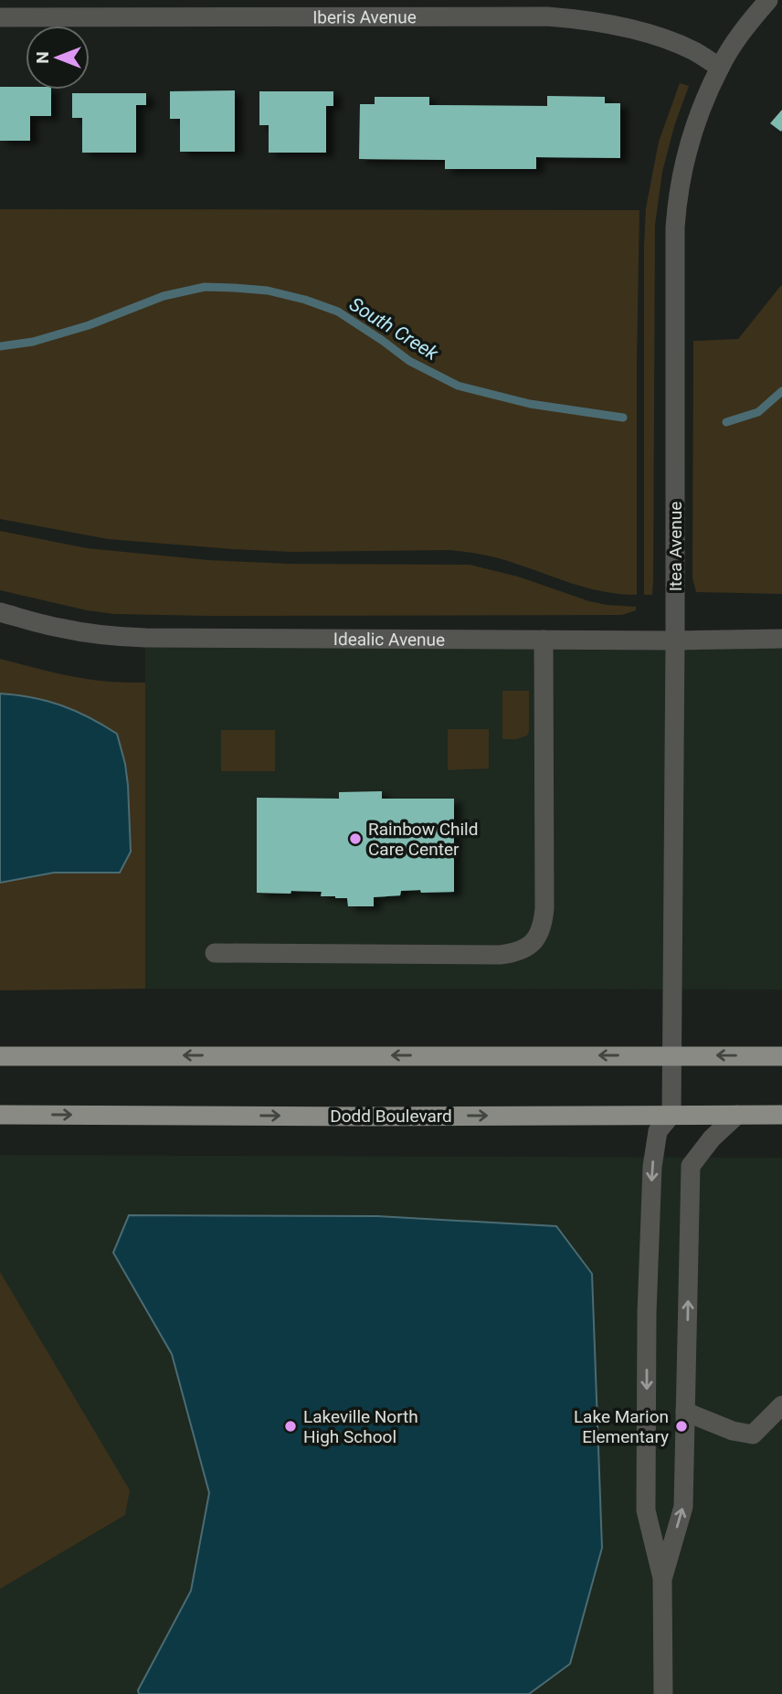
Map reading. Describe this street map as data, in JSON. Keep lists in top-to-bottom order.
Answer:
{
  "streets": {
    "main road": ["Dodd Boulevard"],
    "street": ["Iberis Avenue", "Itea Avenue", "Idealic Avenue"]
  },
  "crossings": [
    ["Iberis Avenue", "Itea Avenue"],
    ["Itea Avenue", "Idealic Avenue"],
    ["Itea Avenue", "Dodd Boulevard"]
  ],
  "water": ["South Creek"],
  "places": ["Rainbow Child Care Center", "Lakeville North High School", "Lake Marion Elementary"],
  "north": "left"
}
